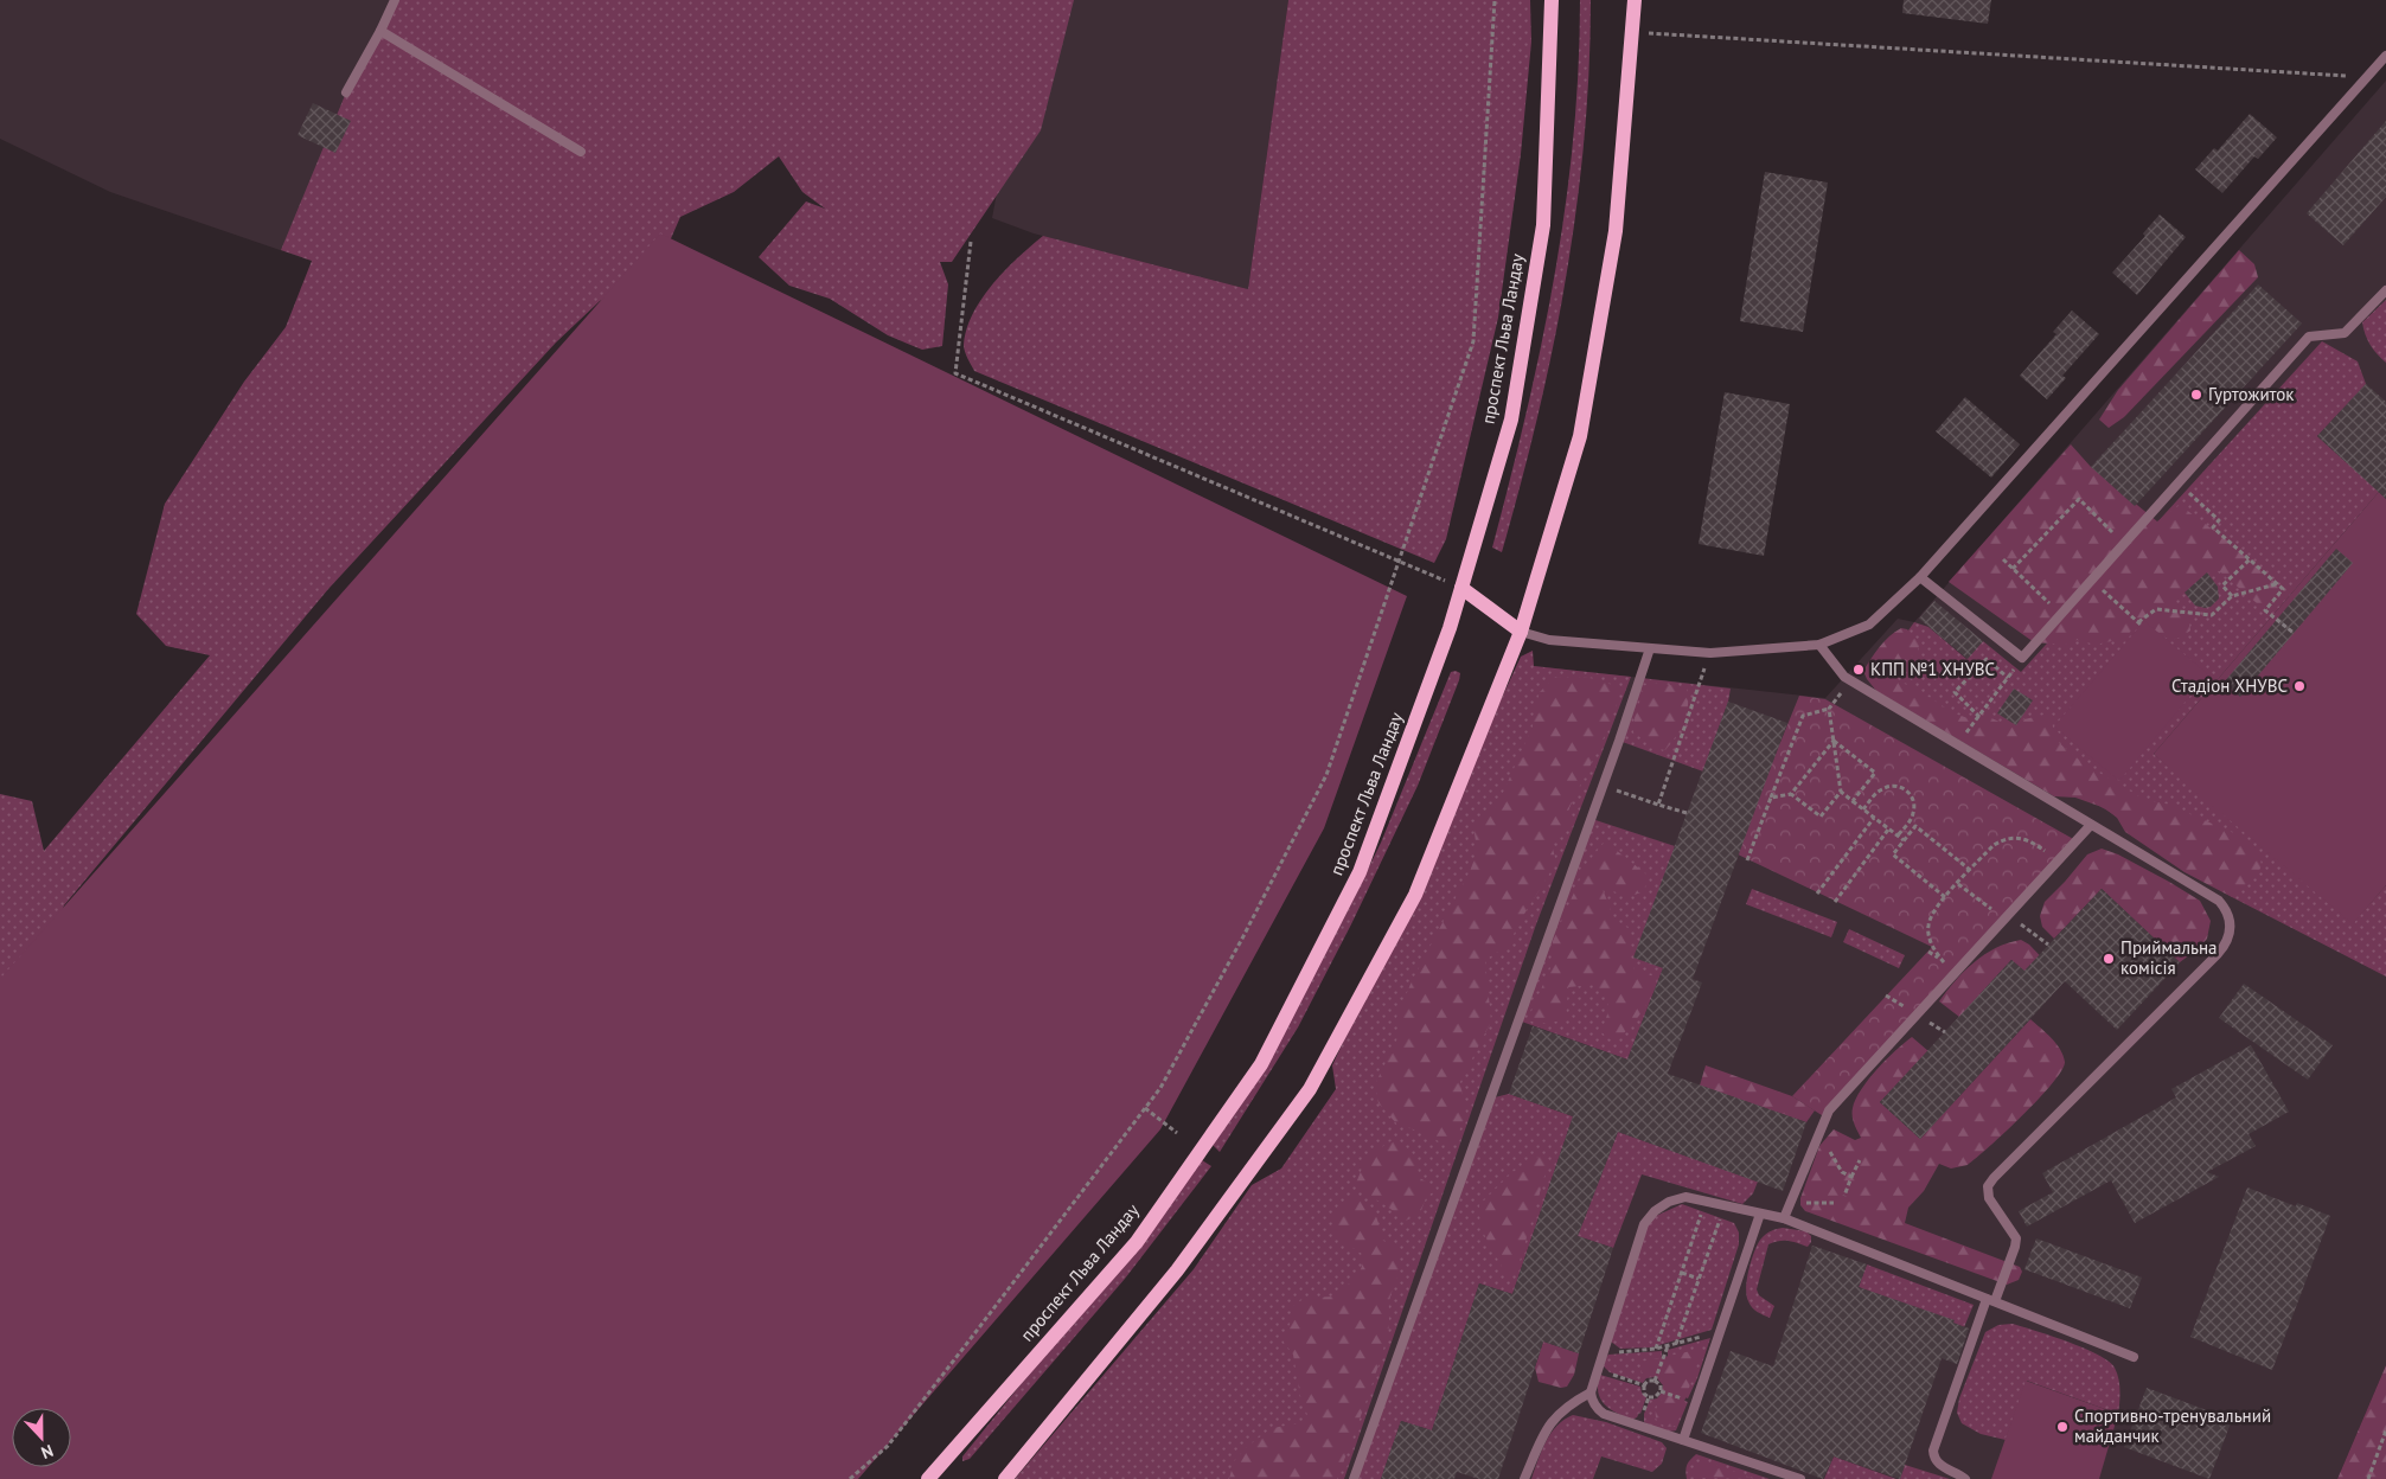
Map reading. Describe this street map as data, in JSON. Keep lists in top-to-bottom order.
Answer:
{
  "streets": {
    "main road": ["проспект Льва Ландау"]
  },
  "places": [
    "Гуртожиток",
    "КПП №1 ХНУВС",
    "Стадіон ХНУВС",
    "Приймальна комісія",
    "Спортивно-тренувальний майданчик"
  ],
  "north": "bottom"
}
